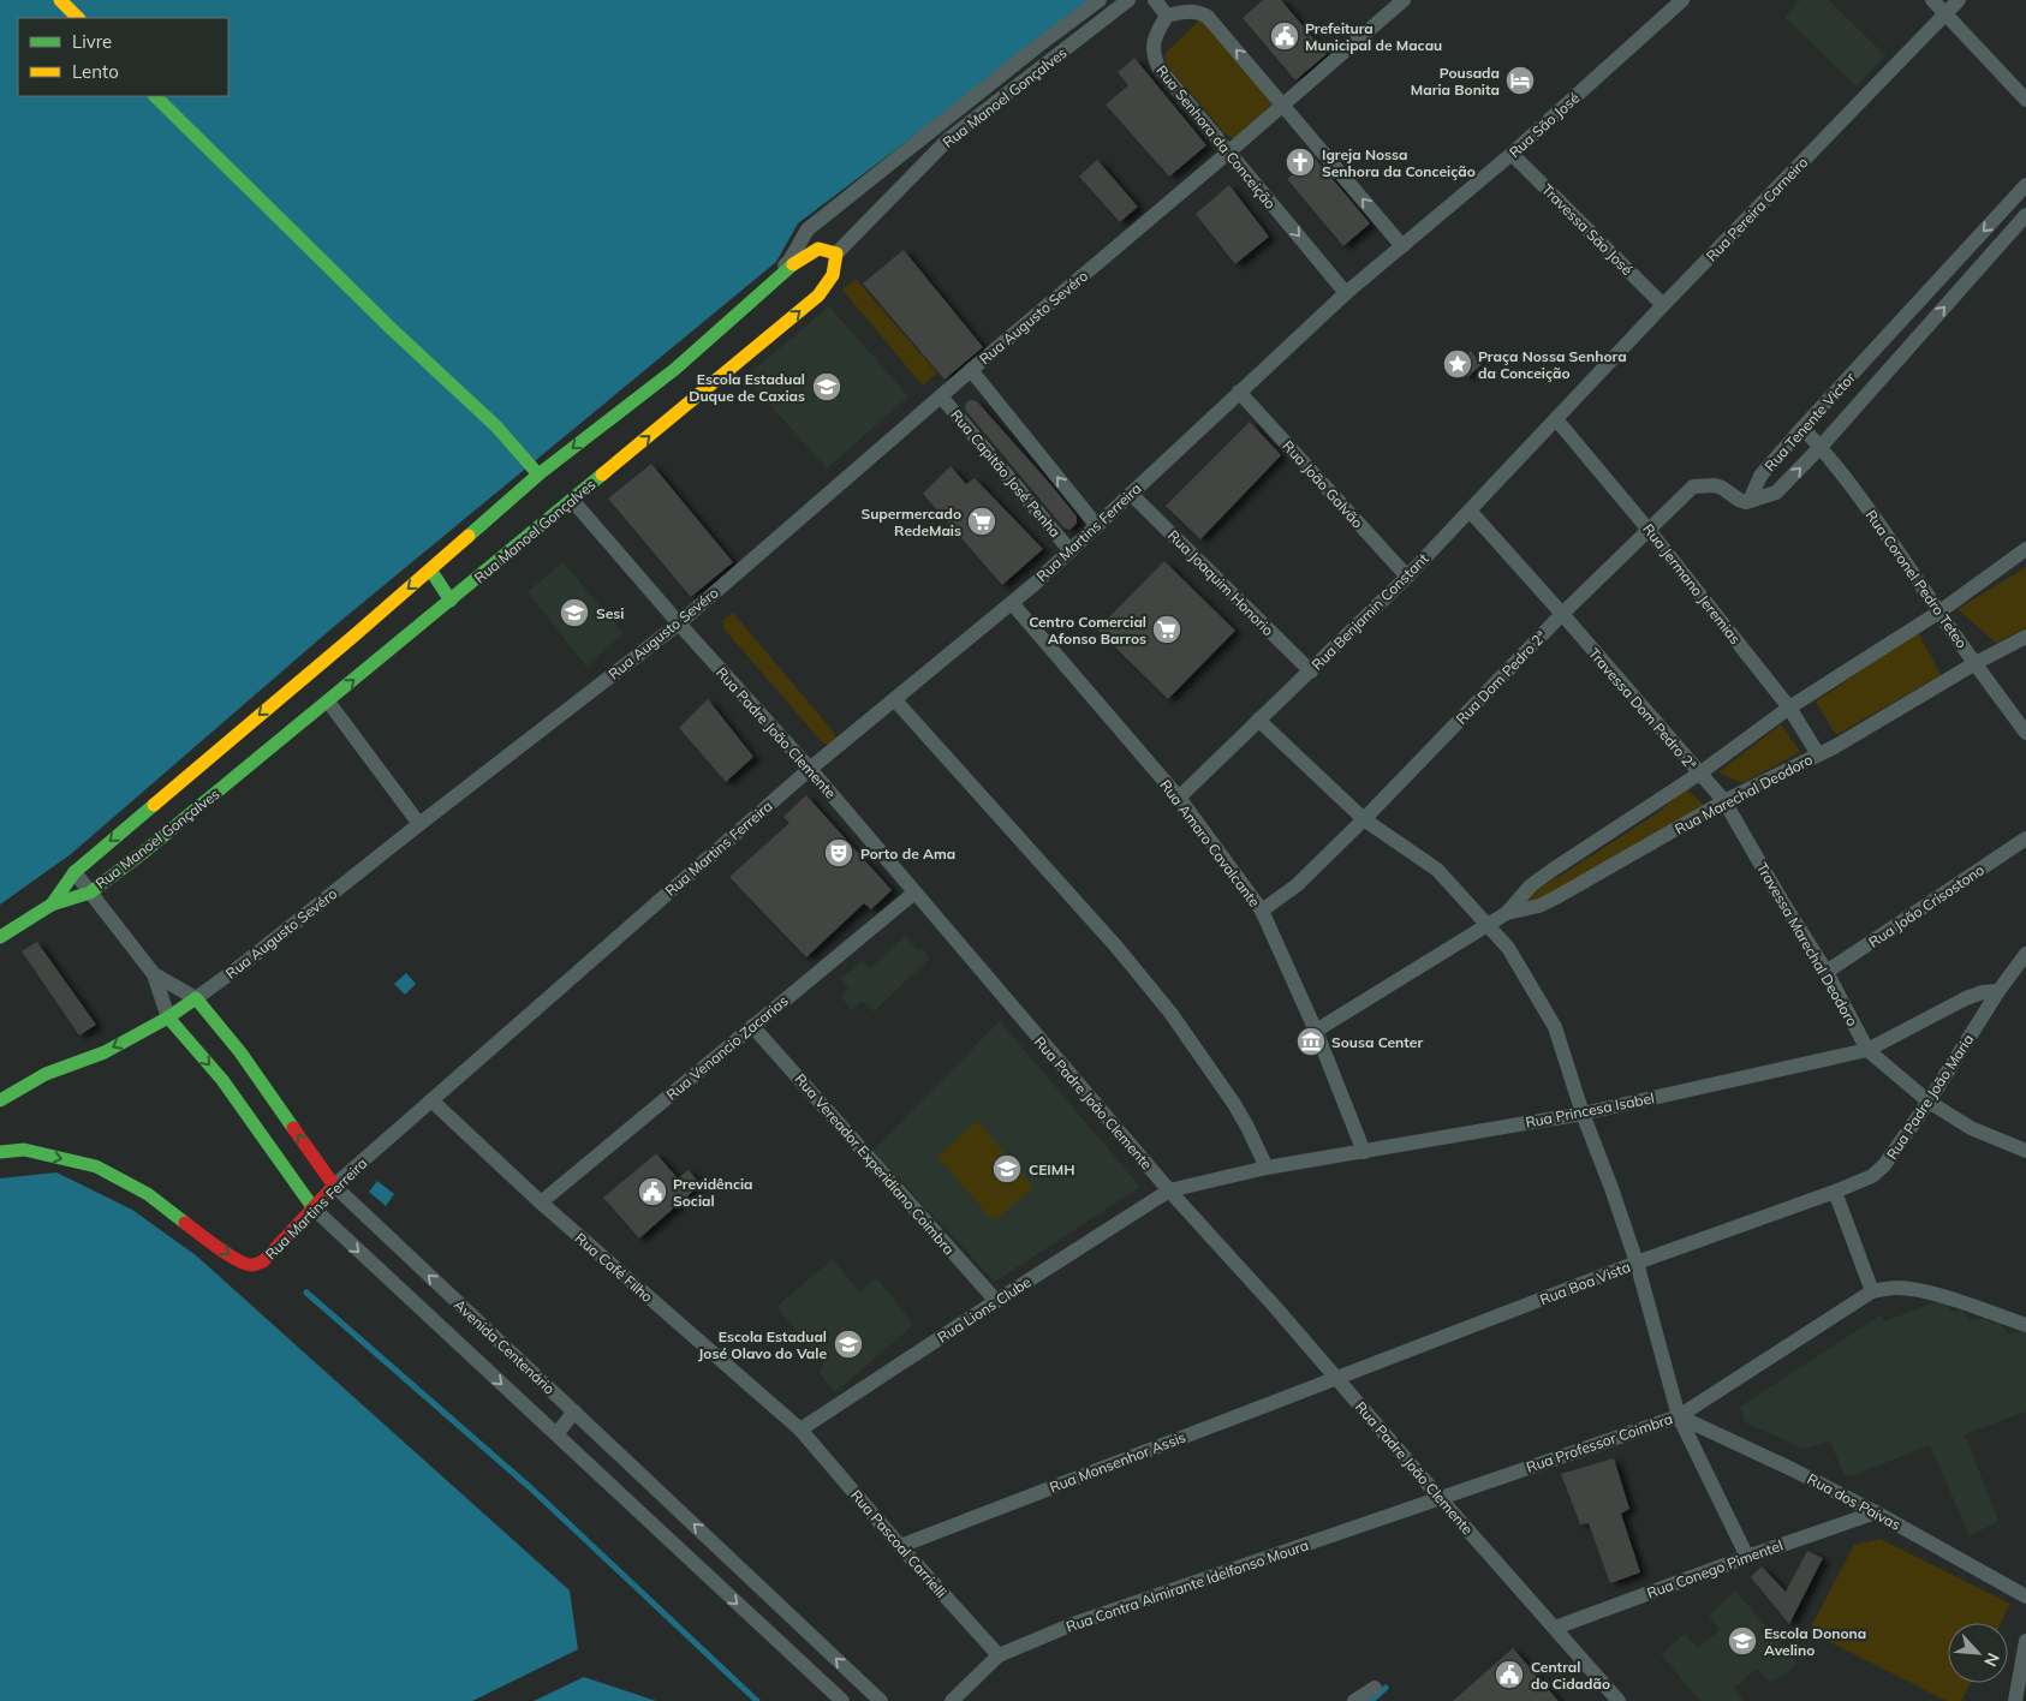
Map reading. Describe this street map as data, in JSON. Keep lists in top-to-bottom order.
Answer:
{
  "streets": {
    "street": [
      "Rua Manoel Gonçalves",
      "Rua São José",
      "Rua Senhora da Conceição",
      "Rua Pereira Carneiro",
      "Travessa São José",
      "Rua Augusto Sevéro",
      "Rua Tenente Victor",
      "Rua Capitão José Penha",
      "Rua João Galvão",
      "Rua Martins Ferreira",
      "Rua Coronel Pedro Teteo",
      "Rua Joaquim Honorio",
      "Rua Jermano Jeremias",
      "Rua Benjamin Constant",
      "Rua Dom Pedro 2ª",
      "Travessa Dom Pedro 2ª",
      "Rua Padre João Clemente",
      "Rua Marechal Deodoro",
      "Rua Amaro Cavalcante",
      "Rua João Crisostono",
      "Travessa Marechal Deodoro",
      "Rua Venancio Zacarias",
      "Rua Padre João Maria",
      "Rua Princesa Isabel",
      "Rua Vereador Experidiano Coimbra",
      "Rua Café Filho",
      "Rua Boa Vista",
      "Rua Lions Clube",
      "Avenida Centenário",
      "Rua Professor Coimbra",
      "Rua Monsenhor Assis",
      "Rua dos Paivas",
      "Rua Pascoal Carrielli",
      "Rua Conego Pimentel",
      "Rua Contra Almirante Idelfonso Moura"
    ]
  },
  "crossings": [
    ["Rua Manoel Gonçalves", "Rua Padre João Clemente"],
    ["Rua Manoel Gonçalves", "Avenida Centenário"],
    ["Rua São José", "Travessa São José"],
    ["Rua São José", "Rua Martins Ferreira"],
    ["Rua Senhora da Conceição", "Rua Augusto Sevéro"],
    ["Rua Senhora da Conceição", "Rua Martins Ferreira"],
    ["Rua Pereira Carneiro", "Travessa São José"],
    ["Rua Pereira Carneiro", "Rua Jermano Jeremias"],
    ["Rua Pereira Carneiro", "Rua Benjamin Constant"],
    ["Rua Augusto Sevéro", "Rua Capitão José Penha"],
    ["Rua Augusto Sevéro", "Rua Padre João Clemente"],
    ["Rua Augusto Sevéro", "Avenida Centenário"],
    ["Rua Tenente Victor", "Rua Coronel Pedro Teteo"],
    ["Rua Tenente Victor", "Rua Dom Pedro 2ª"],
    ["Rua Capitão José Penha", "Rua Martins Ferreira"],
    ["Rua João Galvão", "Rua Martins Ferreira"],
    ["Rua João Galvão", "Rua Benjamin Constant"],
    ["Rua Martins Ferreira", "Rua Joaquim Honorio"],
    ["Rua Martins Ferreira", "Rua Padre João Clemente"],
    ["Rua Martins Ferreira", "Rua Amaro Cavalcante"],
    ["Rua Martins Ferreira", "Rua Café Filho"],
    ["Rua Martins Ferreira", "Avenida Centenário"],
    ["Rua Coronel Pedro Teteo", "Rua Marechal Deodoro"],
    ["Rua Joaquim Honorio", "Rua Benjamin Constant"],
    ["Rua Jermano Jeremias", "Rua Benjamin Constant"],
    ["Rua Jermano Jeremias", "Rua Dom Pedro 2ª"],
    ["Rua Jermano Jeremias", "Rua Marechal Deodoro"],
    ["Rua Benjamin Constant", "Travessa Dom Pedro 2ª"],
    ["Rua Benjamin Constant", "Rua Amaro Cavalcante"],
    ["Rua Dom Pedro 2ª", "Travessa Dom Pedro 2ª"],
    ["Rua Dom Pedro 2ª", "Rua Amaro Cavalcante"],
    ["Travessa Dom Pedro 2ª", "Rua Marechal Deodoro"],
    ["Travessa Dom Pedro 2ª", "Travessa Marechal Deodoro"],
    ["Rua Padre João Clemente", "Rua Venancio Zacarias"],
    ["Rua Padre João Clemente", "Rua Princesa Isabel"],
    ["Rua Padre João Clemente", "Rua Boa Vista"],
    ["Rua Padre João Clemente", "Rua Lions Clube"],
    ["Rua Padre João Clemente", "Rua Professor Coimbra"],
    ["Rua Padre João Clemente", "Rua Monsenhor Assis"],
    ["Rua Padre João Clemente", "Rua Conego Pimentel"],
    ["Rua Padre João Clemente", "Rua Contra Almirante Idelfonso Moura"],
    ["Rua Marechal Deodoro", "Rua Amaro Cavalcante"],
    ["Rua Marechal Deodoro", "Travessa Marechal Deodoro"],
    ["Rua Amaro Cavalcante", "Rua Princesa Isabel"],
    ["Rua João Crisostono", "Travessa Marechal Deodoro"],
    ["Travessa Marechal Deodoro", "Rua Padre João Maria"],
    ["Travessa Marechal Deodoro", "Rua Princesa Isabel"],
    ["Rua Venancio Zacarias", "Rua Vereador Experidiano Coimbra"],
    ["Rua Venancio Zacarias", "Rua Café Filho"],
    ["Rua Padre João Maria", "Rua Princesa Isabel"],
    ["Rua Padre João Maria", "Rua Boa Vista"],
    ["Rua Princesa Isabel", "Rua Lions Clube"],
    ["Rua Vereador Experidiano Coimbra", "Rua Lions Clube"],
    ["Rua Café Filho", "Rua Lions Clube"],
    ["Rua Café Filho", "Rua Pascoal Carrielli"],
    ["Rua Boa Vista", "Rua Monsenhor Assis"],
    ["Rua Lions Clube", "Rua Pascoal Carrielli"],
    ["Rua Professor Coimbra", "Rua dos Paivas"],
    ["Rua Professor Coimbra", "Rua Contra Almirante Idelfonso Moura"],
    ["Rua Monsenhor Assis", "Rua Pascoal Carrielli"],
    ["Rua dos Paivas", "Rua Conego Pimentel"],
    ["Rua Pascoal Carrielli", "Rua Contra Almirante Idelfonso Moura"]
  ],
  "places": {
    "public building": ["Prefeitura Municipal de Macau", "Previdência Social", "Central do Cidadão"],
    "hotel": ["Pousada Maria Bonita"],
    "church": ["Igreja Nossa Senhora da Conceição"],
    "place": ["Praça Nossa Senhora da Conceição"],
    "school or university": [
      "Escola Estadual Duque de Caxias",
      "Sesi",
      "CEIMH",
      "Escola Estadual José Olavo do Vale",
      "Escola Donona Avelino"
    ],
    "supermarket": ["Supermercado RedeMais", "Centro Comercial Afonso Barros"],
    "theatre": ["Porto de Ama"],
    "museum": ["Sousa Center"]
  },
  "legend": ["Livre", "Lento"],
  "north": "bottom right"
}
